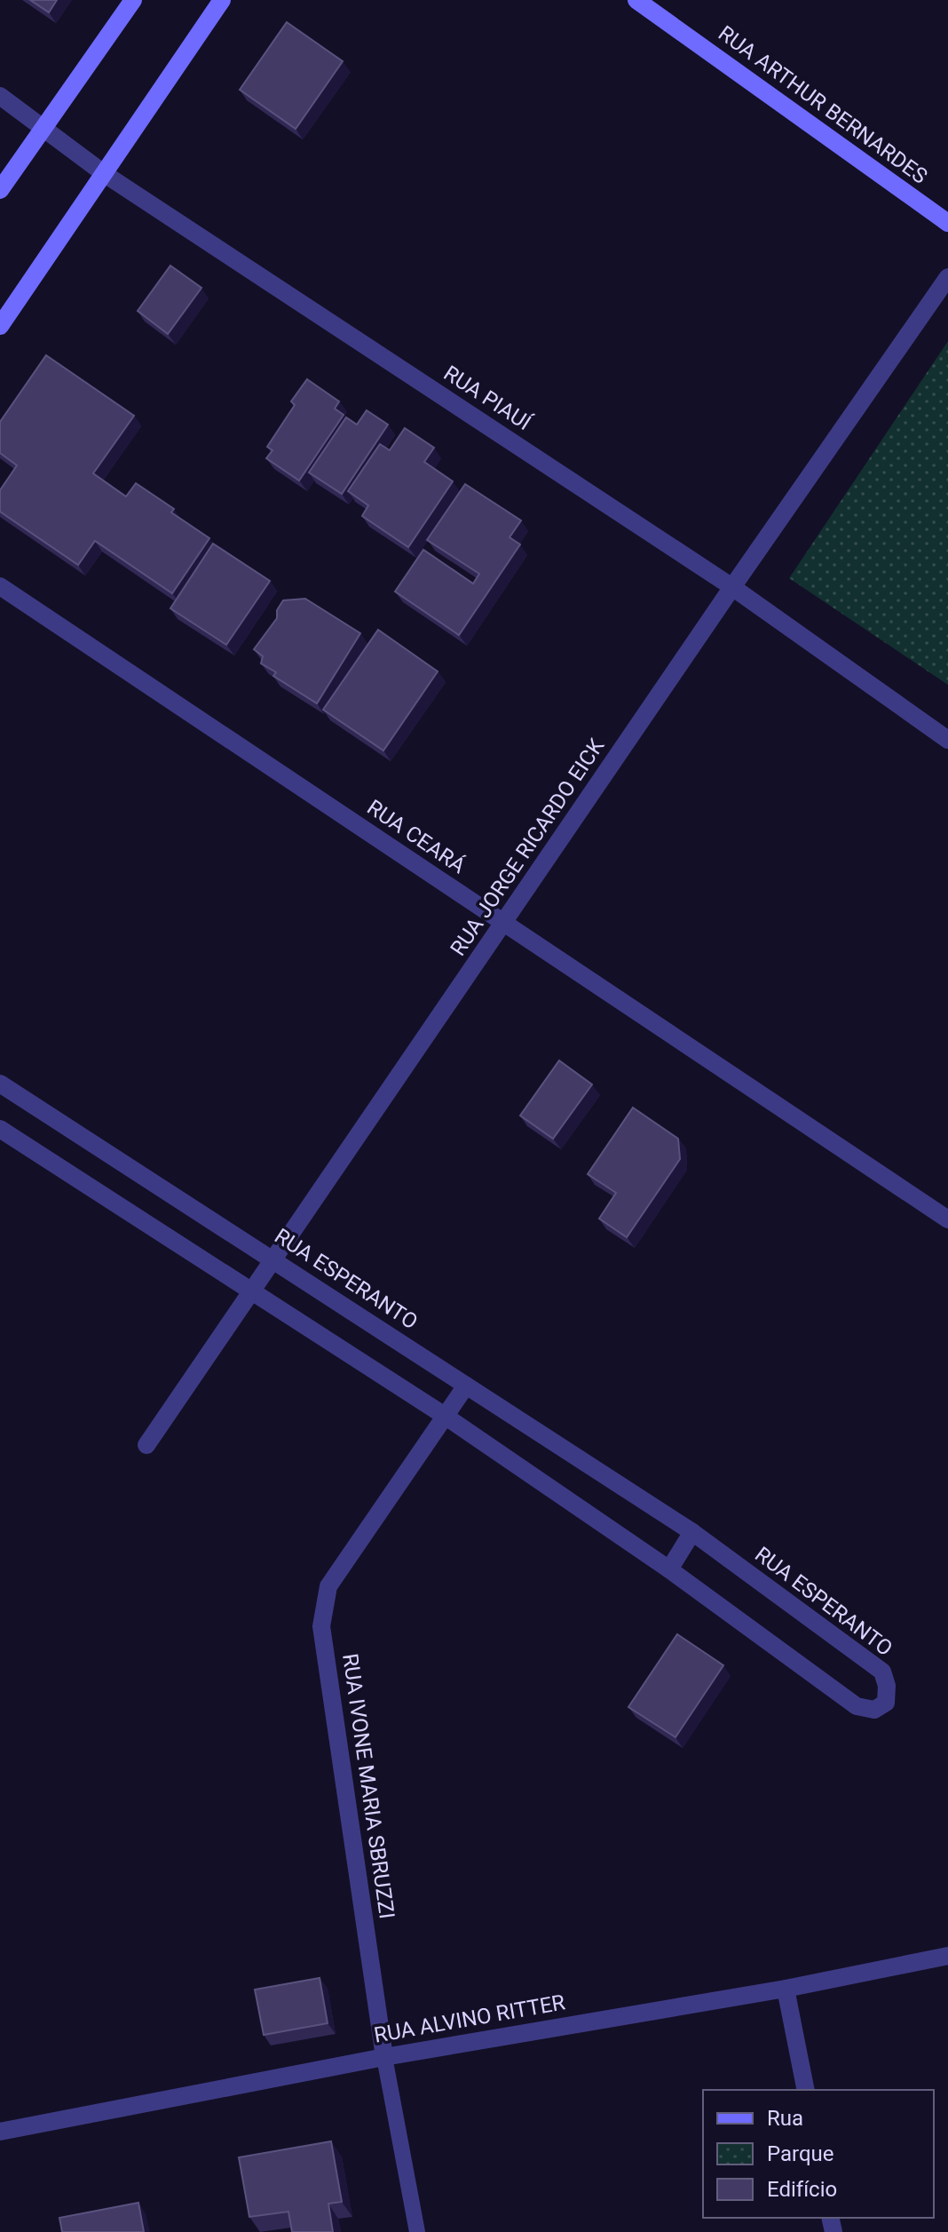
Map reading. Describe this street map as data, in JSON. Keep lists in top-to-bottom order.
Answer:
{
  "streets": {
    "main road": ["RUA ARTHUR BERNARDES"],
    "street": [
      "RUA PIAUÍ",
      "RUA CEARÁ",
      "RUA JORGE RICARDO EICK",
      "RUA ESPERANTO",
      "RUA IVONE MARIA SBRUZZI",
      "RUA ALVINO RITTER"
    ]
  },
  "crossings": [
    ["RUA PIAUÍ", "RUA JORGE RICARDO EICK"],
    ["RUA CEARÁ", "RUA JORGE RICARDO EICK"],
    ["RUA JORGE RICARDO EICK", "RUA ESPERANTO"],
    ["RUA ESPERANTO", "RUA IVONE MARIA SBRUZZI"],
    ["RUA IVONE MARIA SBRUZZI", "RUA ALVINO RITTER"]
  ],
  "legend": ["Rua", "Parque", "Edifício"]
}
